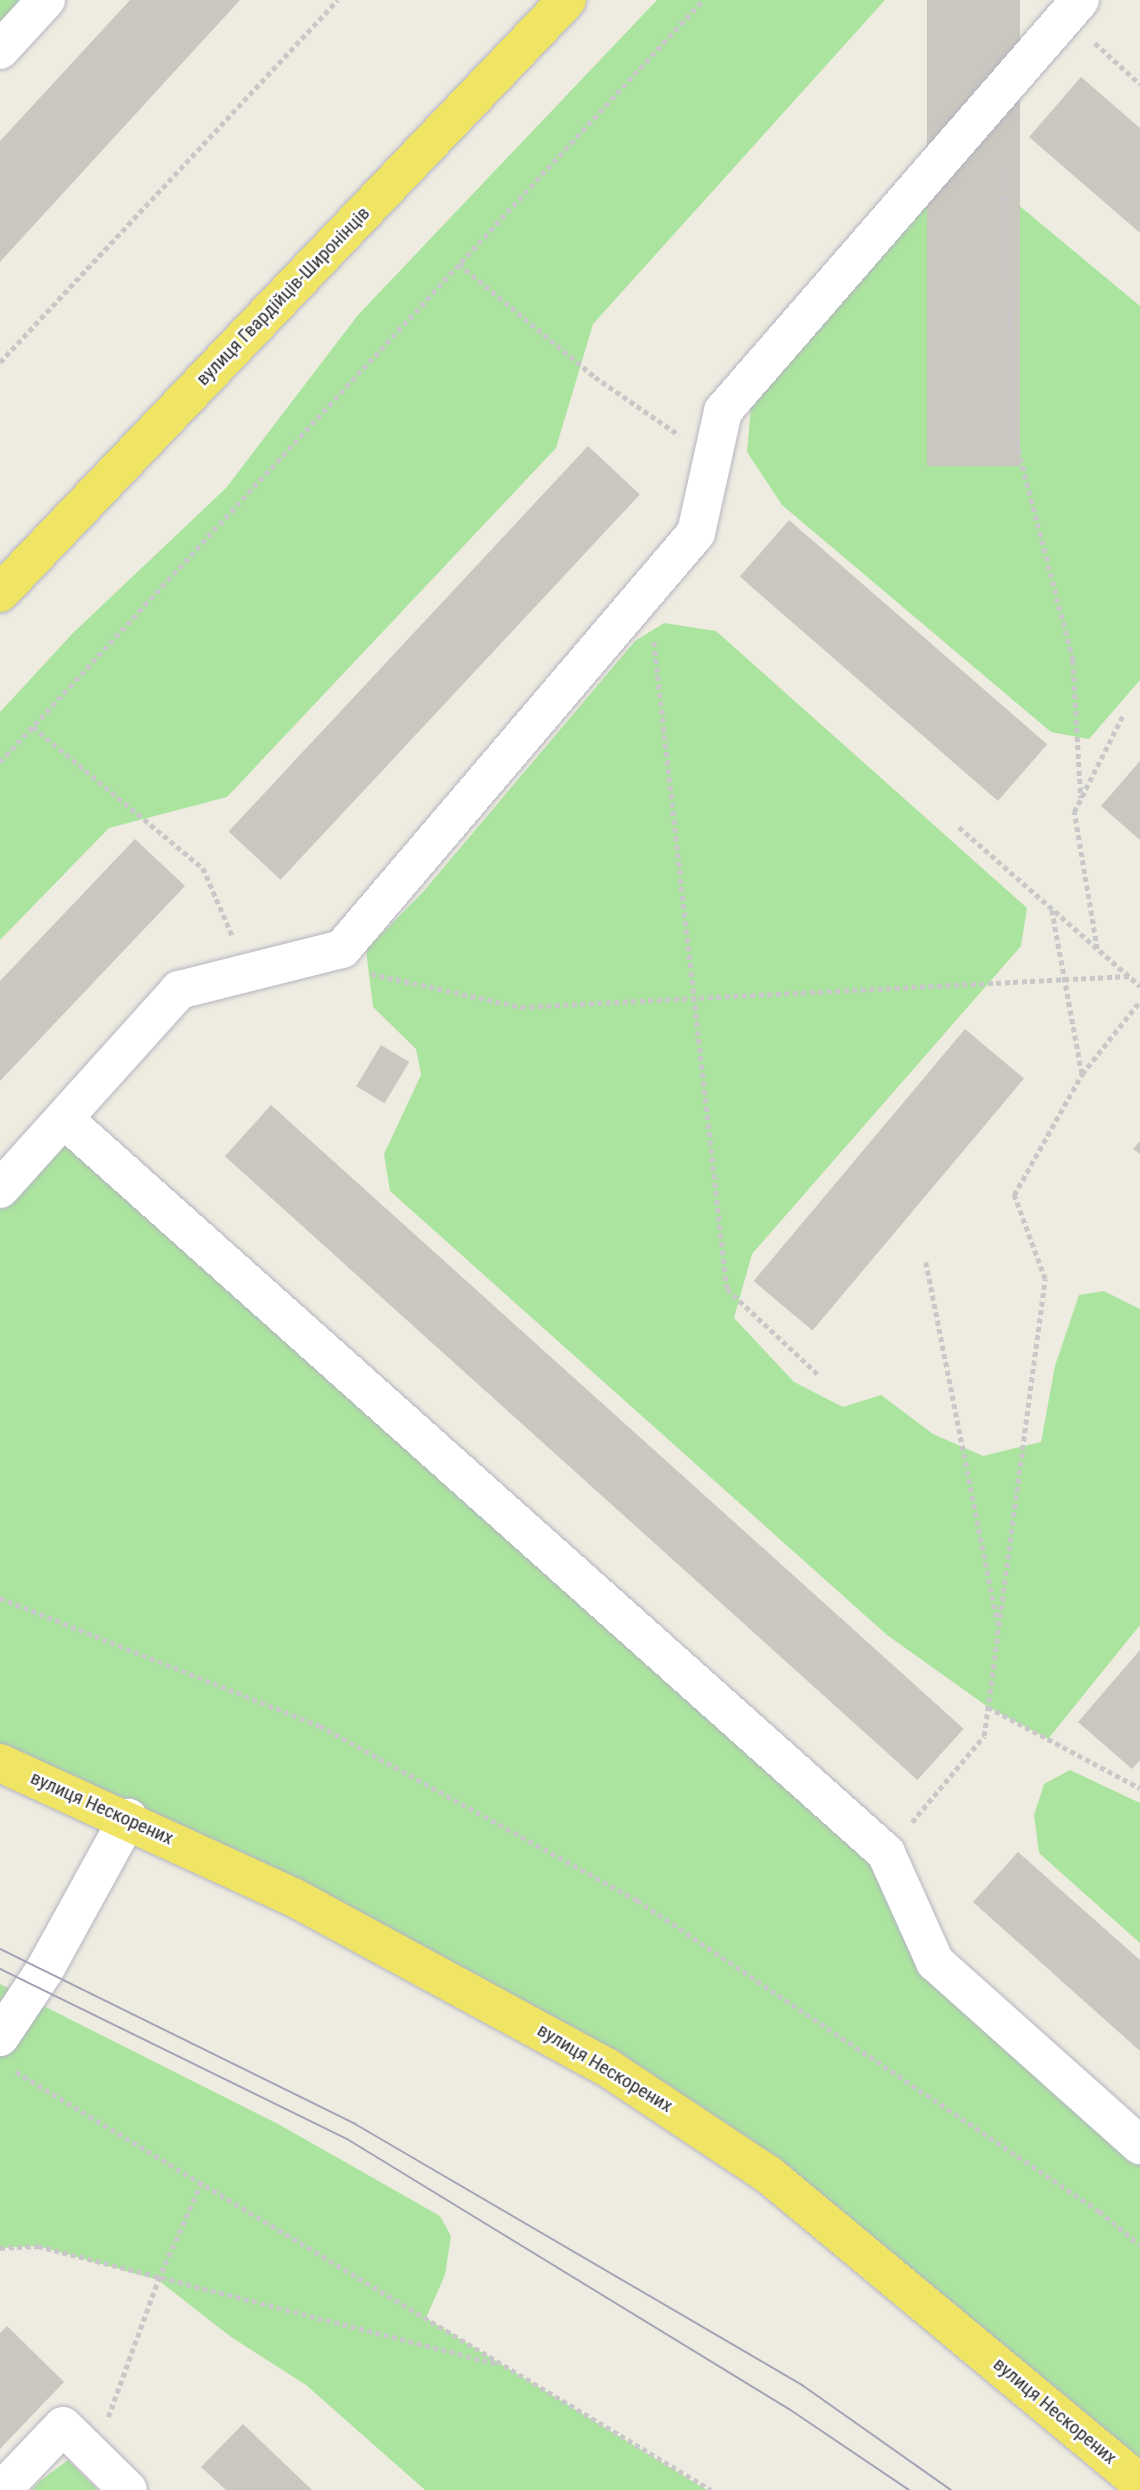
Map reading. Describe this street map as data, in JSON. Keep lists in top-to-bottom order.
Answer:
{
  "streets": {
    "main road": ["вулиця Гвардійців-Широнінців", "вулиця Нескорених"]
  }
}
